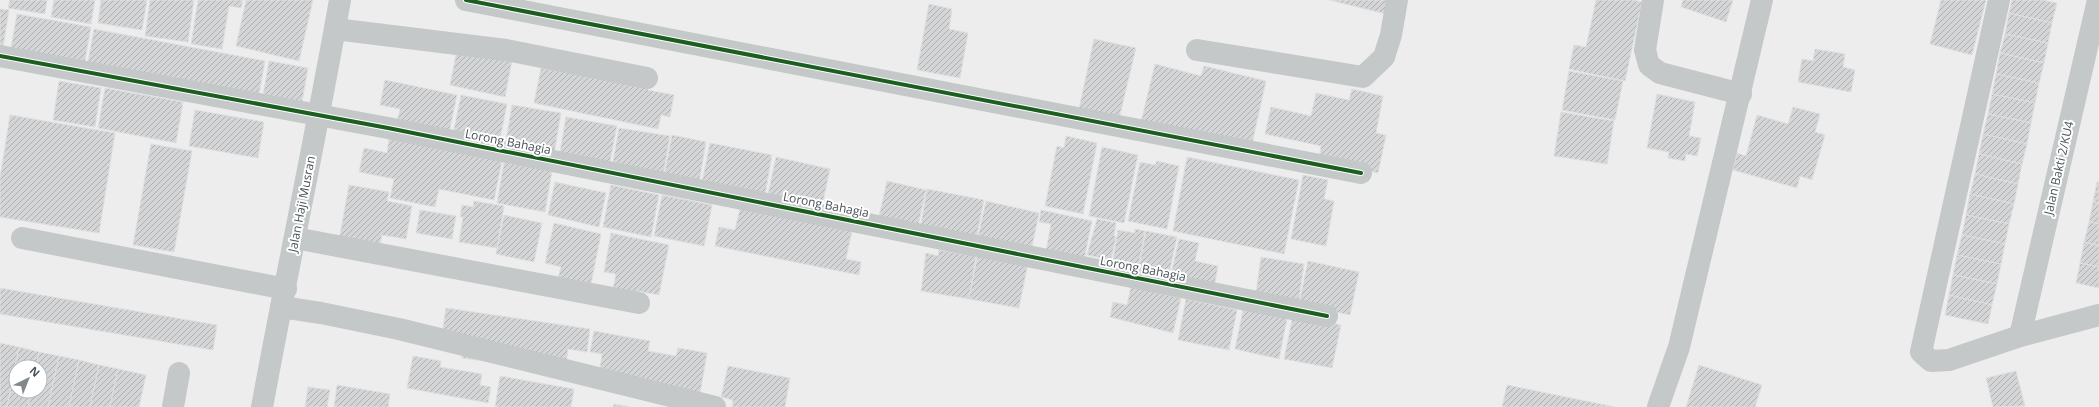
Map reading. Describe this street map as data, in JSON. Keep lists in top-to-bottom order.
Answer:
{
  "streets": {
    "street": ["Lorong Bahagia", "Jalan Bakti 2/KU4", "Jalan Haji Musran"]
  },
  "crossings": [
    ["Lorong Bahagia", "Jalan Haji Musran"]
  ],
  "north": "top right"
}
